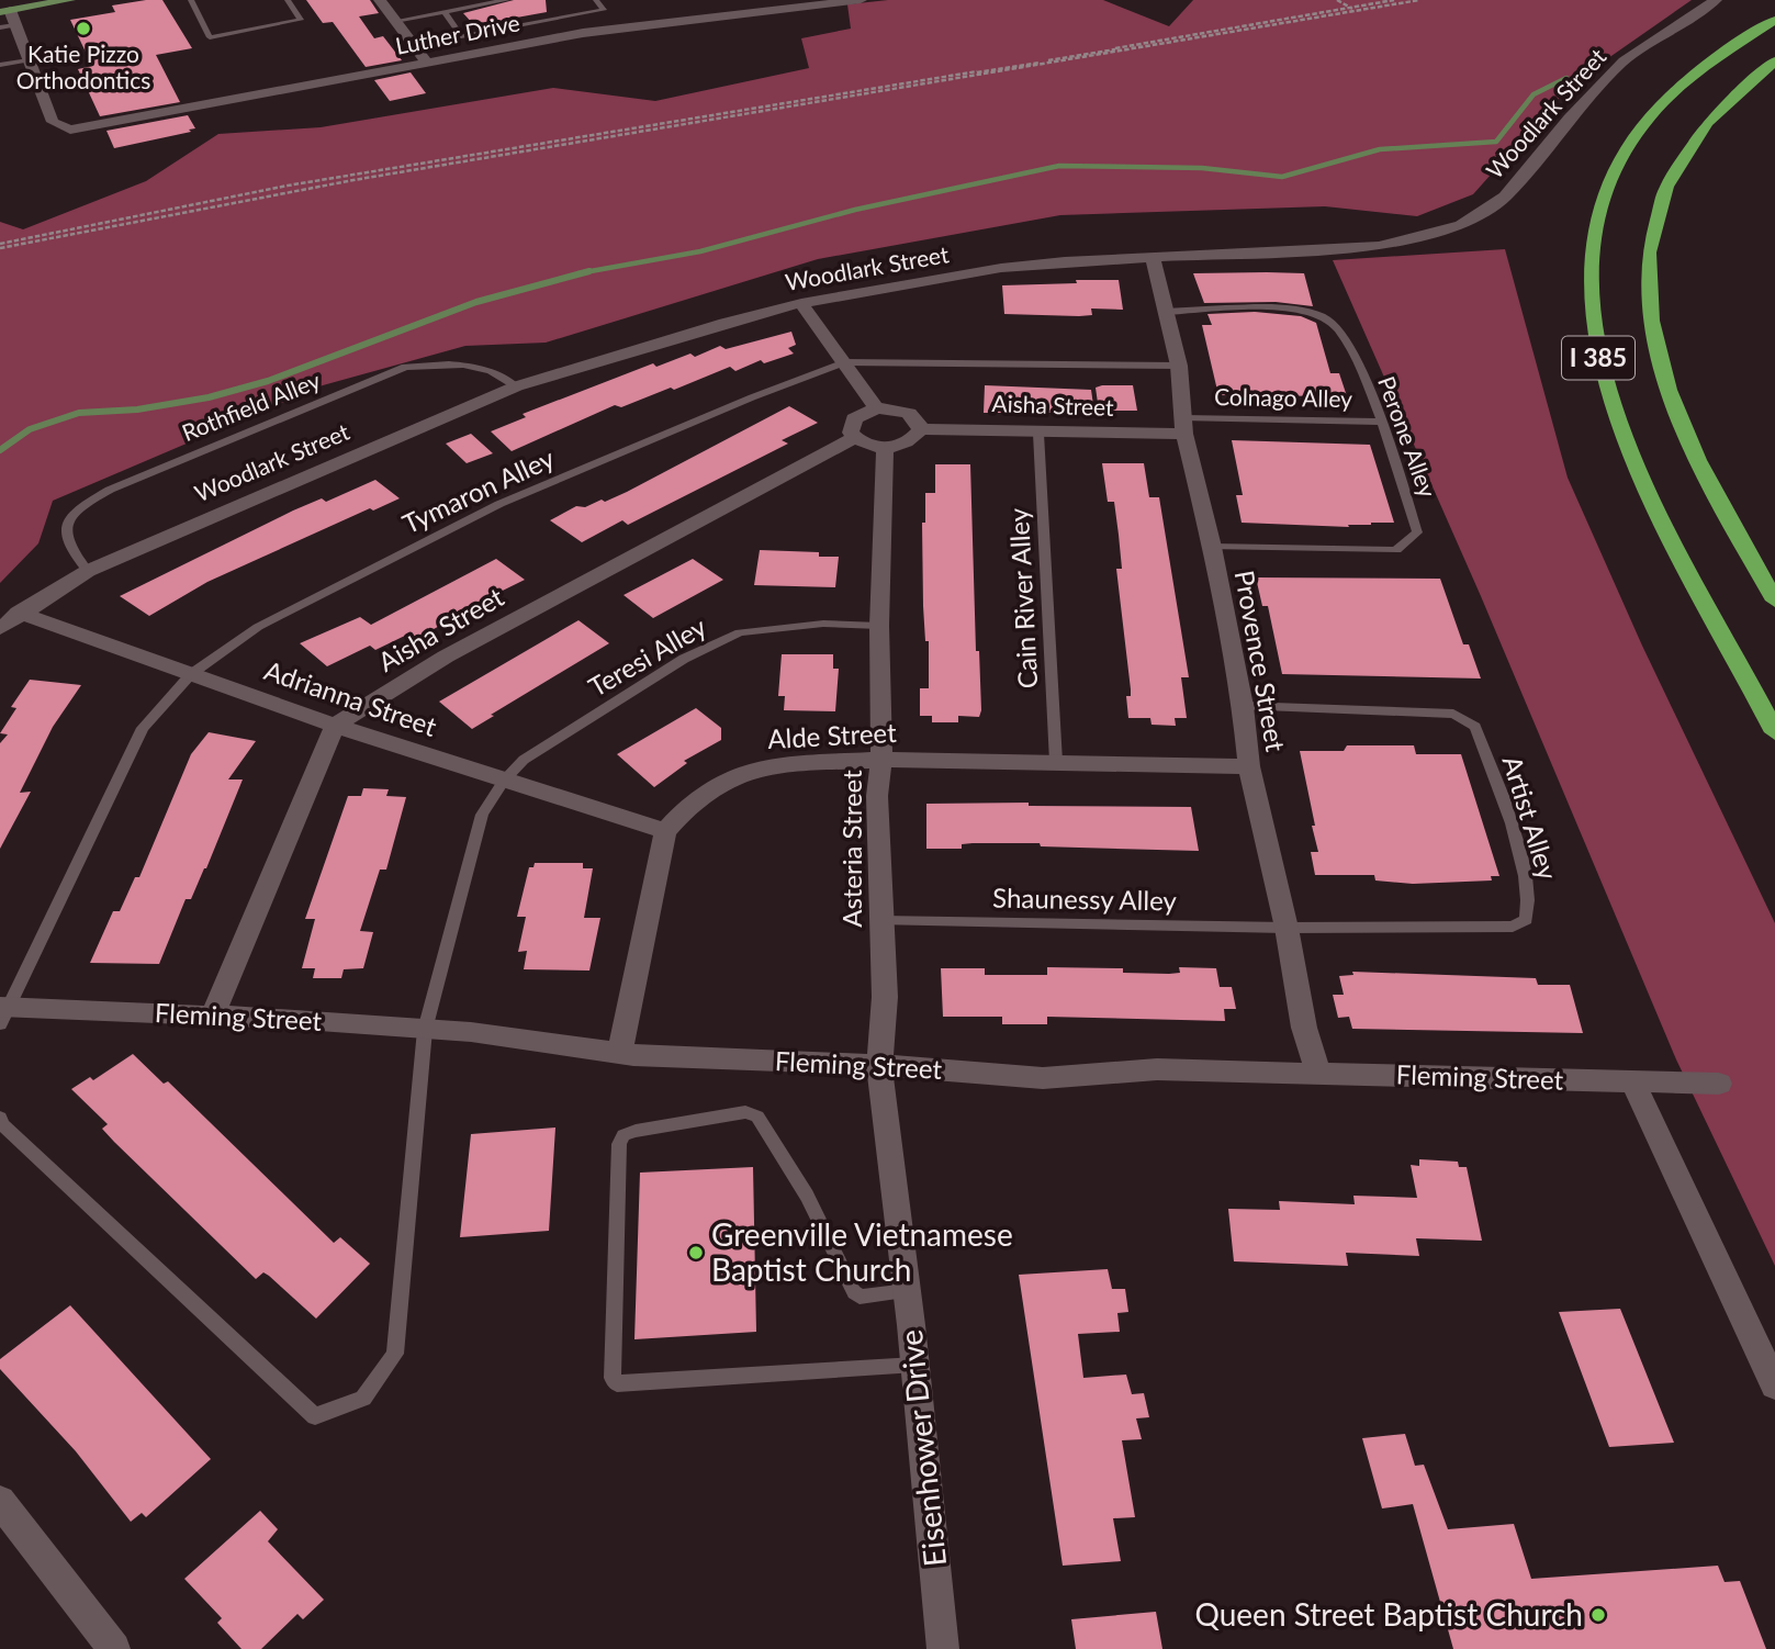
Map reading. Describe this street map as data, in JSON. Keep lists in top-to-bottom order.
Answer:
{
  "streets": {
    "highway": ["I 385"],
    "street": [
      "Luther Drive",
      "Woodlark Street",
      "Aisha Street",
      "Provence Street",
      "Adrianna Street",
      "Alde Street",
      "Asteria Street",
      "Fleming Street",
      "Eisenhower Drive"
    ],
    "lane": [
      "Colnago Alley",
      "Rothfield Alley",
      "Perone Alley",
      "Tymaron Alley",
      "Cain River Alley",
      "Teresi Alley",
      "Artist Alley",
      "Shaunessy Alley"
    ]
  },
  "crossings": [
    ["Woodlark Street", "Rothfield Alley"],
    ["Woodlark Street", "Provence Street"],
    ["Woodlark Street", "Adrianna Street"],
    ["Colnago Alley", "Aisha Street"],
    ["Colnago Alley", "Perone Alley"],
    ["Colnago Alley", "Provence Street"],
    ["Aisha Street", "Cain River Alley"],
    ["Aisha Street", "Provence Street"],
    ["Aisha Street", "Adrianna Street"],
    ["Perone Alley", "Provence Street"],
    ["Tymaron Alley", "Provence Street"],
    ["Tymaron Alley", "Adrianna Street"],
    ["Tymaron Alley", "Fleming Street"],
    ["Cain River Alley", "Alde Street"],
    ["Teresi Alley", "Adrianna Street"],
    ["Teresi Alley", "Asteria Street"],
    ["Provence Street", "Alde Street"],
    ["Provence Street", "Artist Alley"],
    ["Provence Street", "Shaunessy Alley"],
    ["Provence Street", "Fleming Street"],
    ["Adrianna Street", "Alde Street"],
    ["Alde Street", "Asteria Street"],
    ["Artist Alley", "Shaunessy Alley"],
    ["Asteria Street", "Shaunessy Alley"],
    ["Asteria Street", "Fleming Street"],
    ["Asteria Street", "Eisenhower Drive"],
    ["Fleming Street", "Eisenhower Drive"]
  ],
  "places": ["Katie Pizzo Orthodontics", "Greenville Vietnamese Baptist Church", "Queen Street Baptist Church"]
}
